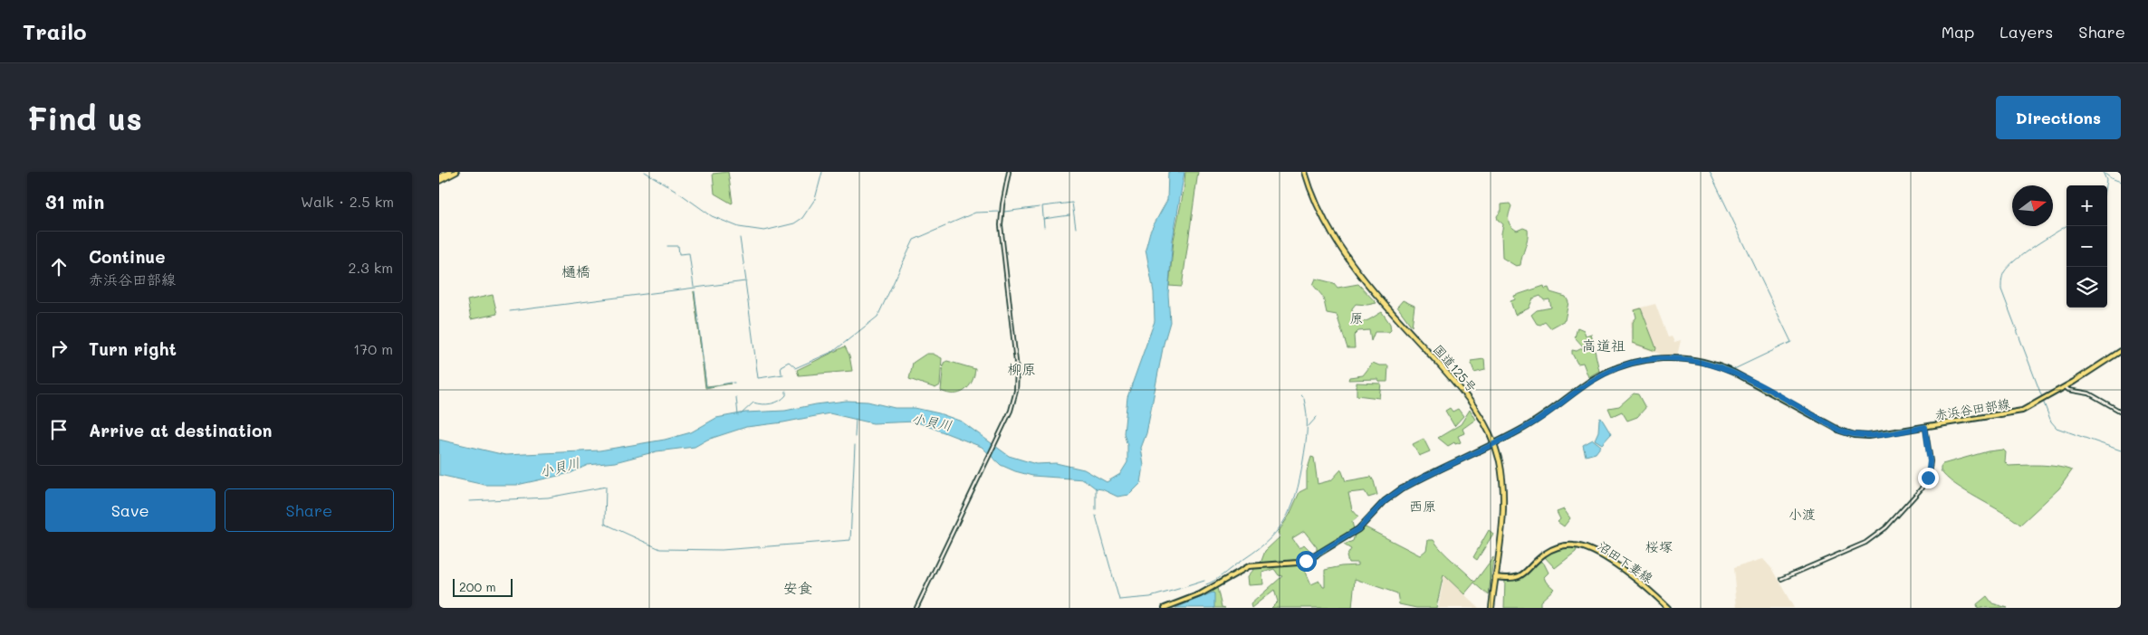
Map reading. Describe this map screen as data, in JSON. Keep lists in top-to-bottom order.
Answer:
{
  "streets": {
    "highway": ["国道125号"],
    "main road": ["赤浜谷田部線", "沼田下妻線"]
  },
  "crossings": [
    ["国道125号", "赤浜谷田部線"],
    ["国道125号", "沼田下妻線"]
  ],
  "districts": [
    "樋橋",
    "原",
    "高道祖",
    "柳原",
    "西原",
    "小渡",
    "桜塚",
    "安食"
  ],
  "water": ["小貝川"],
  "scale_bar": "200 m",
  "north": "right",
  "page": {
    "header": "Trailo",
    "nav": ["Map", "Layers", "Share"],
    "buttons": [
      "Directions",
      ["Save", "Share"]
    ],
    "title": "Find us",
    "heading": ["31 min", "Walk · 2.5 km"],
    "map_buttons": ["+", "−"],
    "list": [
      ["Continue", "赤浜谷田部線", "2.3 km"],
      ["Turn right", "170 m"],
      "Arrive at destination"
    ],
    "scale": "200 m"
  }
}
